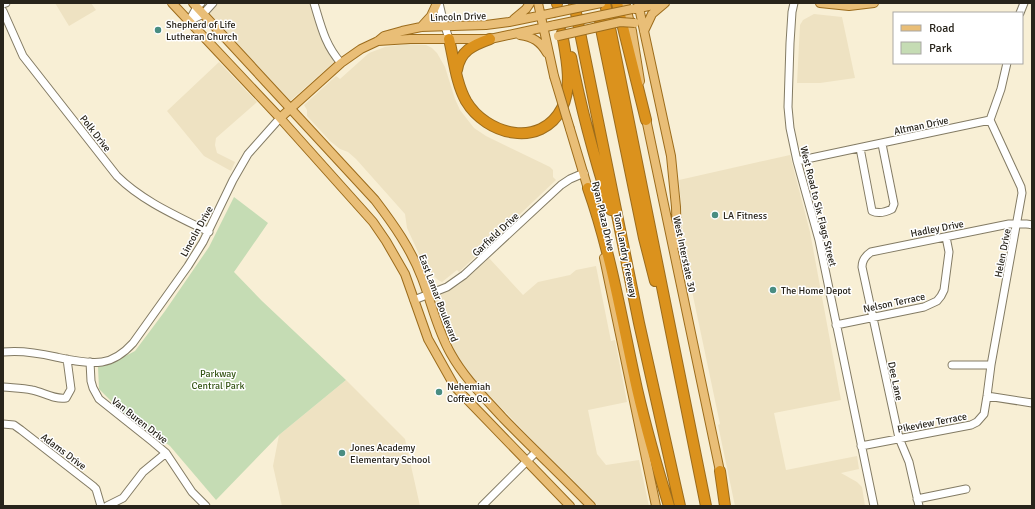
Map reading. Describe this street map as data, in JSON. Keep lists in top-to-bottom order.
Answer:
{
  "streets": {
    "highway": ["Tom Landry Freeway"],
    "main road": [
      "Lincoln Drive",
      "Ryan Plaza Drive",
      "West Interstate 30",
      "East Lamar Boulevard"
    ],
    "street": [
      "Altman Drive",
      "Polk Drive",
      "West Road to Six Flags Street",
      "Hadley Drive",
      "Garfield Drive",
      "Helen Drive",
      "Nelson Terrace",
      "Dee Lane",
      "Van Buren Drive",
      "Pikeview Terrace",
      "Adams Drive"
    ]
  },
  "crossings": [
    ["Lincoln Drive", "Polk Drive"],
    ["Lincoln Drive", "Ryan Plaza Drive"],
    ["Lincoln Drive", "East Lamar Boulevard"],
    ["Lincoln Drive", "Van Buren Drive"],
    ["Altman Drive", "West Road to Six Flags Street"],
    ["Altman Drive", "Helen Drive"],
    ["West Road to Six Flags Street", "Nelson Terrace"],
    ["West Road to Six Flags Street", "Pikeview Terrace"],
    ["Ryan Plaza Drive", "Garfield Drive"],
    ["Hadley Drive", "Helen Drive"],
    ["Hadley Drive", "Nelson Terrace"],
    ["Hadley Drive", "Dee Lane"],
    ["Garfield Drive", "East Lamar Boulevard"],
    ["Helen Drive", "Pikeview Terrace"],
    ["Nelson Terrace", "Dee Lane"],
    ["Dee Lane", "Pikeview Terrace"]
  ],
  "parks": ["Parkway Central Park"],
  "places": [
    "Shepherd of Life Lutheran Church",
    "LA Fitness",
    "The Home Depot",
    "Nehemiah Coffee Co.",
    "Jones Academy Elementary School"
  ],
  "legend": ["Road", "Park"]
}
